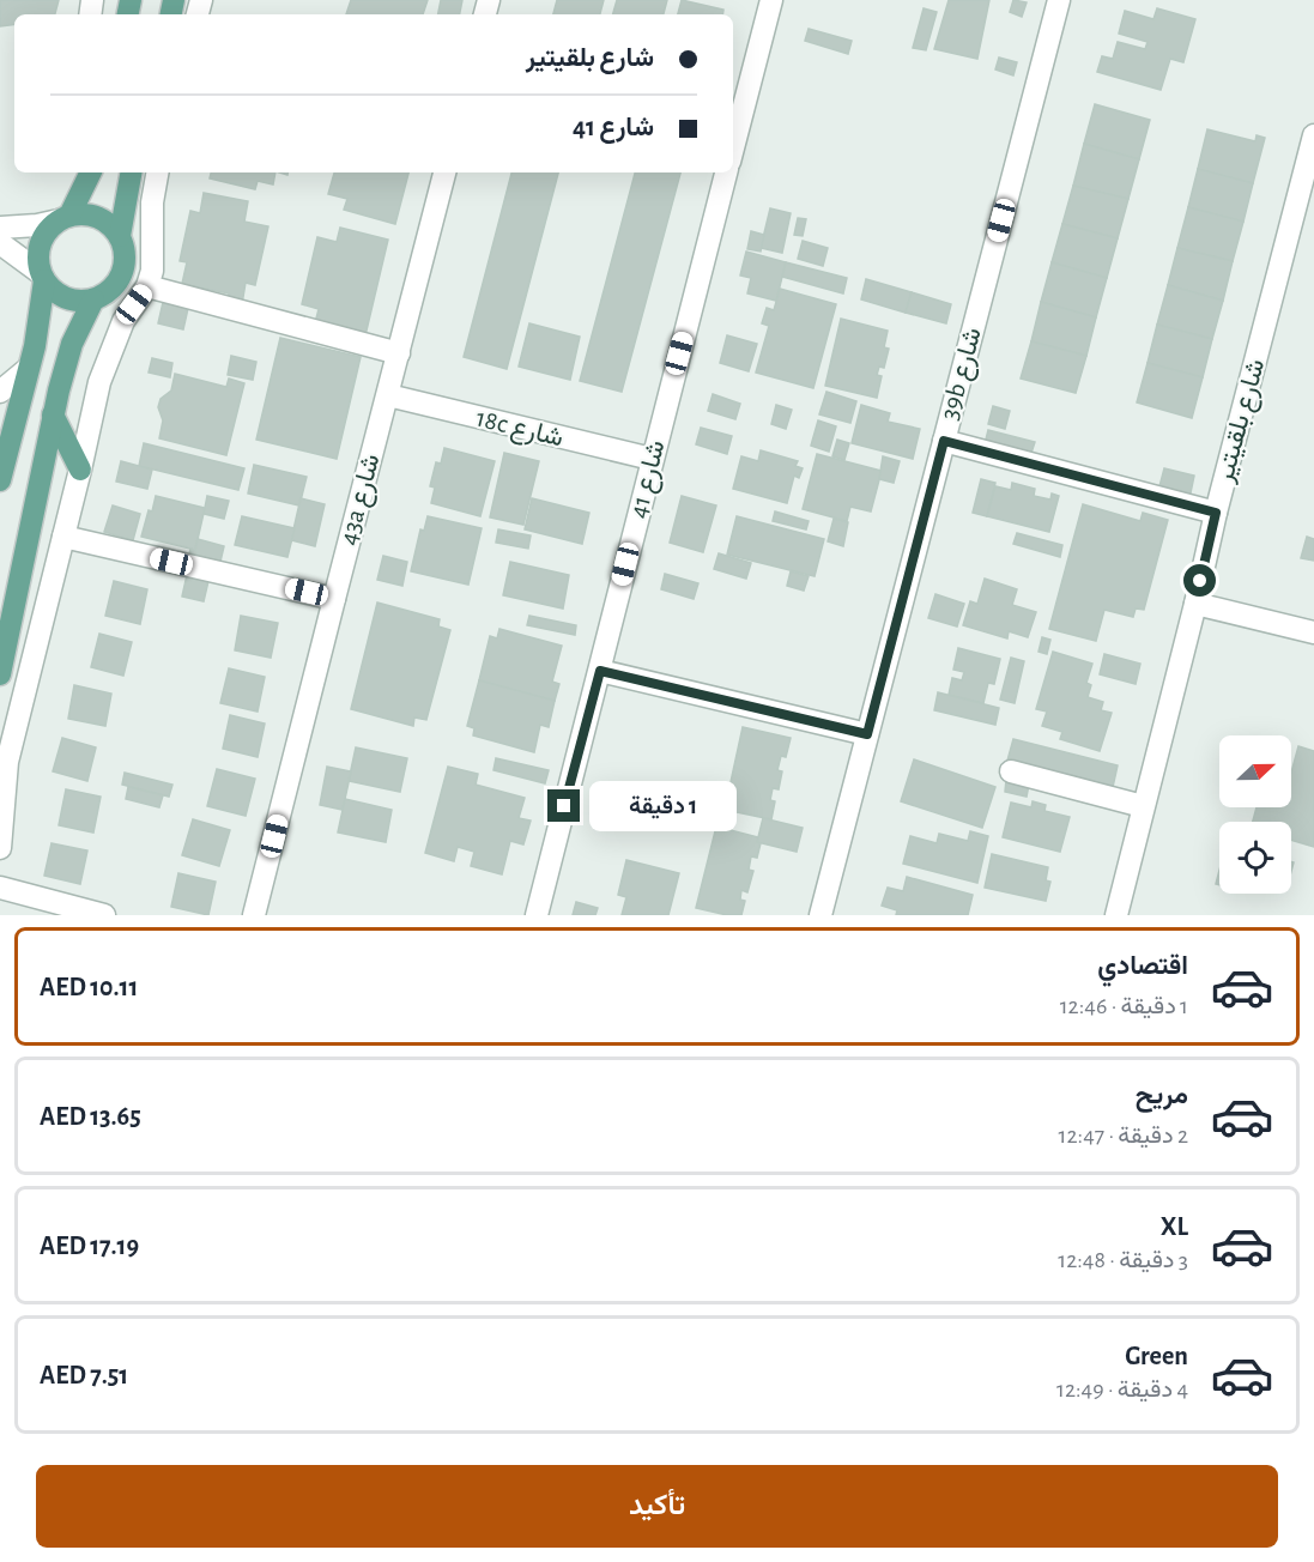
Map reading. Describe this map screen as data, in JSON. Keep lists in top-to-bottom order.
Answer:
{
  "streets": {
    "street": [
      "39b شارع",
      "شارع بلقيتير",
      "18c شارع",
      "شارع 41",
      "43a شارع"
    ]
  },
  "crossings": [
    ["18c شارع", "شارع 41"],
    ["18c شارع", "43a شارع"]
  ],
  "north": "right",
  "page": {
    "banner": ["شارع بلقيتير", "شارع 41"],
    "bubble": "1 دقيقة",
    "list": [
      {
        "name": "اقتصادي",
        "note": "1 دقيقة · 12:46",
        "value": "AED 10.11"
      },
      {
        "name": "مريح",
        "note": "2 دقيقة · 12:47",
        "value": "AED 13.65"
      },
      {
        "name": "XL",
        "note": "3 دقيقة · 12:48",
        "value": "AED 17.19"
      },
      {
        "name": "Green",
        "note": "4 دقيقة · 12:49",
        "value": "AED 7.51"
      }
    ],
    "buttons": "تأكيد"
  }
}
